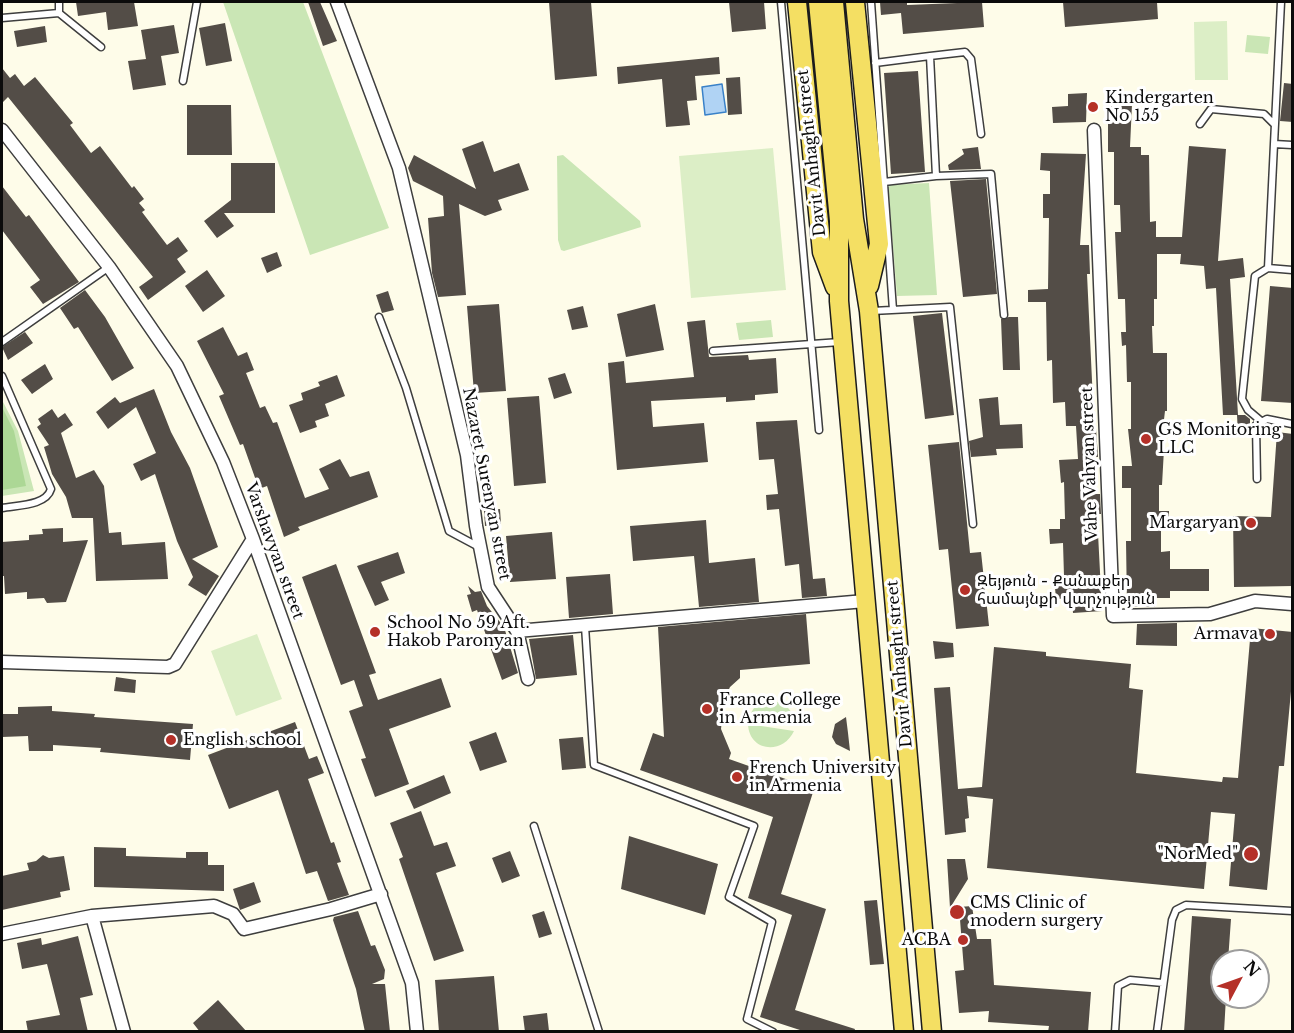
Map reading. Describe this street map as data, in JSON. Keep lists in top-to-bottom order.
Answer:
{
  "streets": {
    "main road": ["Davit Anhaght street"],
    "street": ["Vahe Vahyan street", "Nazaret Surenyan street", "Varshavyan street"]
  },
  "places": [
    "Kindergarten No 155",
    "GS Monitoring LLC",
    "Margaryan",
    "Զեյթուն - Քանաքեր համայնքի վարչություն",
    "School No 59 Aft. Hakob Paronyan",
    "Armava",
    "France College in Armenia",
    "English school",
    "French University in Armenia",
    "\"NorMed\"",
    "CMS Clinic of modern surgery",
    "ACBA"
  ],
  "north": "top right"
}
